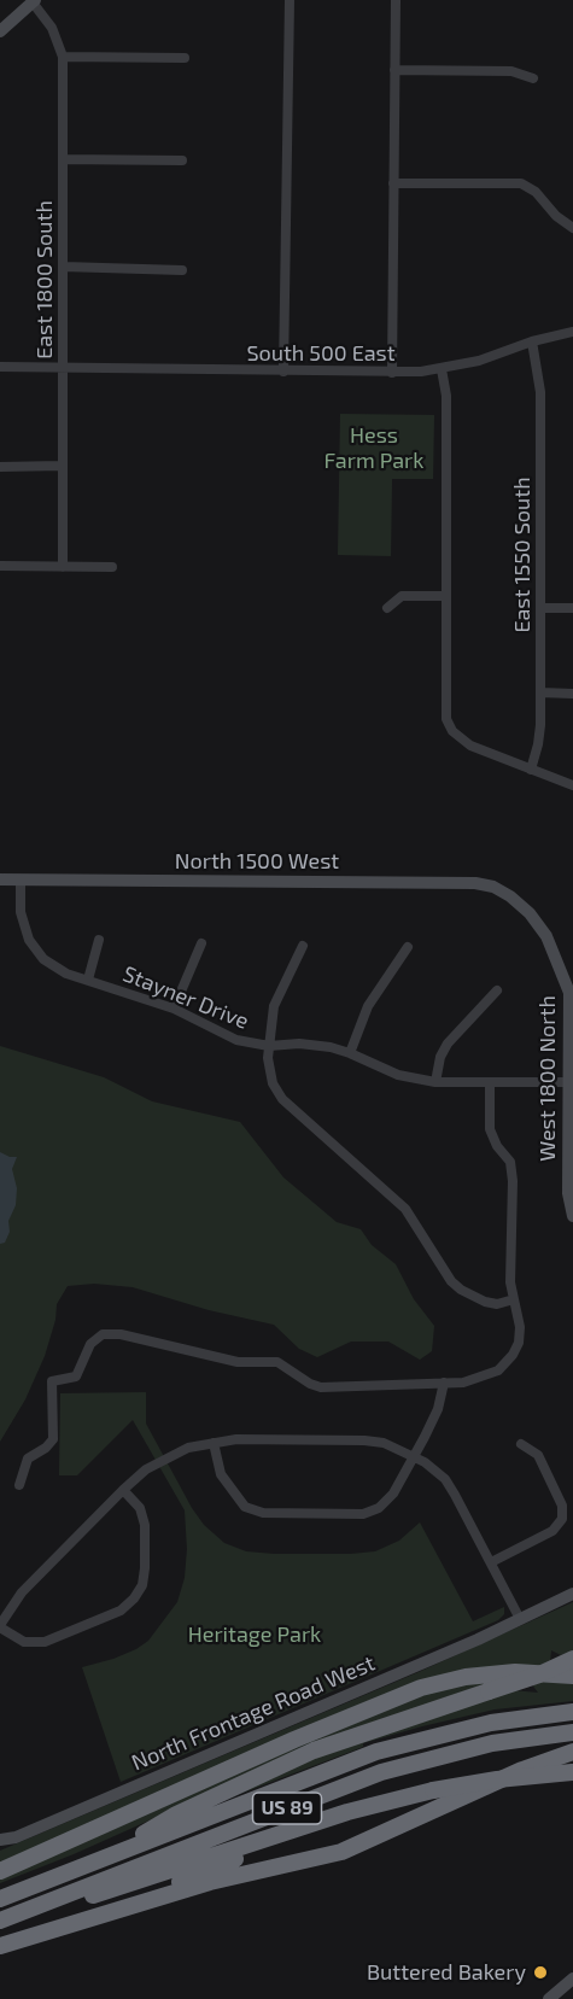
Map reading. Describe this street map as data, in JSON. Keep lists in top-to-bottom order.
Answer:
{
  "streets": {
    "highway": ["US 89"],
    "street": [
      "East 1800 South",
      "South 500 East",
      "East 1550 South",
      "North 1500 West",
      "Stayner Drive",
      "West 1800 North",
      "North Frontage Road West"
    ]
  },
  "crossings": [
    ["East 1800 South", "South 500 East"],
    ["South 500 East", "East 1550 South"],
    ["North 1500 West", "Stayner Drive"],
    ["North 1500 West", "West 1800 North"],
    ["Stayner Drive", "West 1800 North"]
  ],
  "parks": ["Hess Farm Park", "Heritage Park"],
  "places": ["Buttered Bakery"]
}
